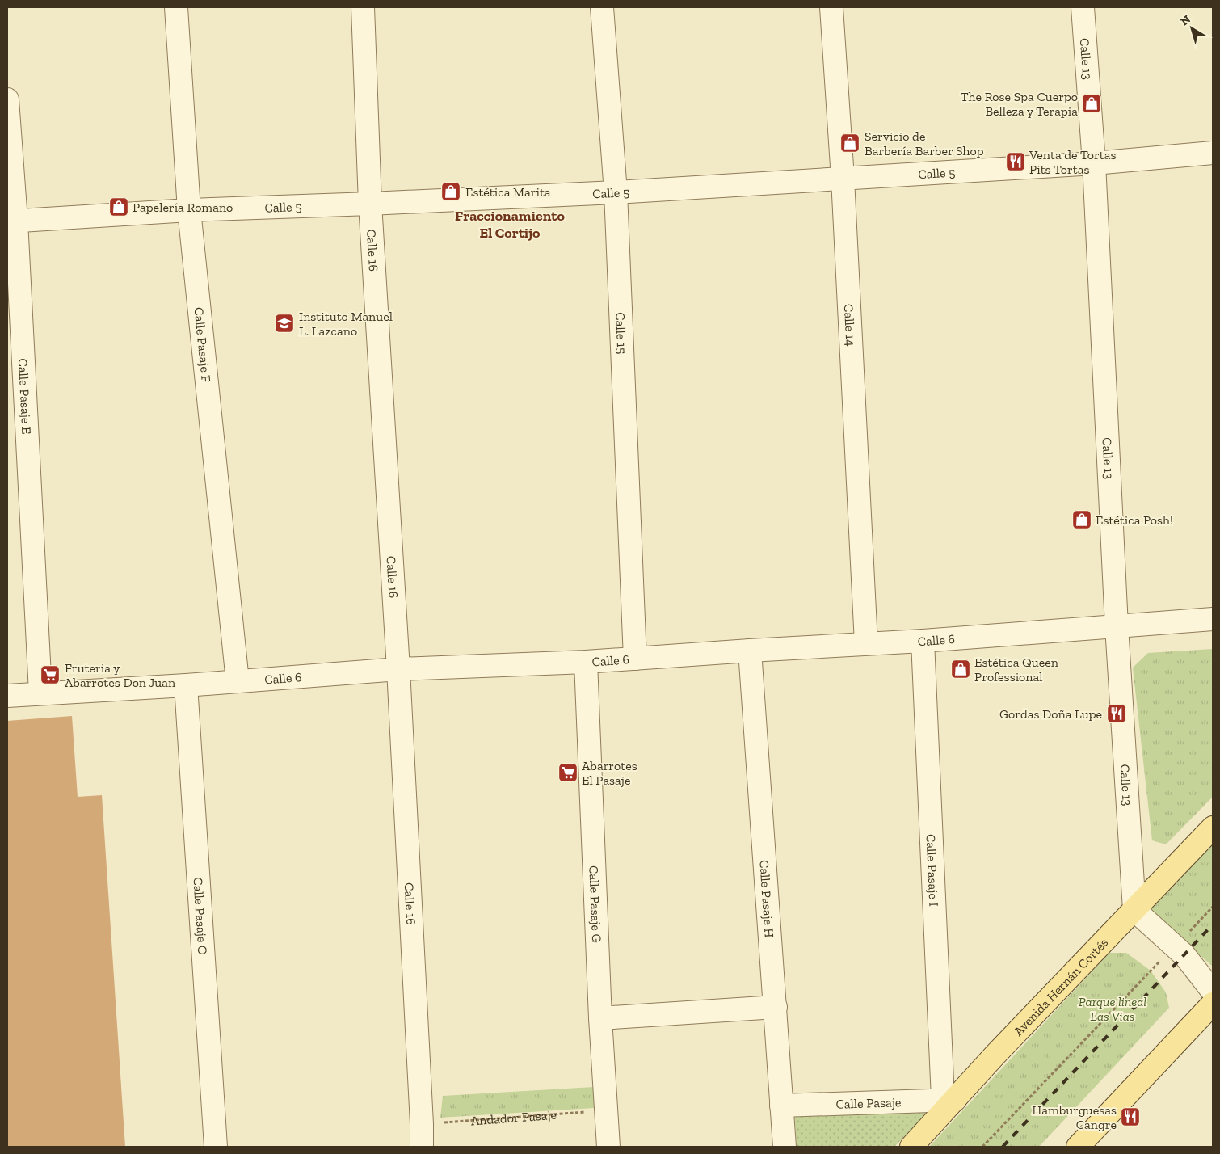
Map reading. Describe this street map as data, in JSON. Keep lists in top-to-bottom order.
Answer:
{
  "streets": {
    "main road": ["Avenida Hernán Cortés"],
    "street": [
      "Calle 13",
      "Calle 5",
      "Calle 16",
      "Calle 14",
      "Calle 15",
      "Calle Pasaje F",
      "Calle Pasaje E",
      "Calle 6",
      "Calle Pasaje I",
      "Calle Pasaje H",
      "Calle Pasaje G",
      "Calle Pasaje O",
      "Calle Pasaje"
    ],
    "path": ["Andador Pasaje"]
  },
  "crossings": [
    ["Calle 13", "Calle 5"],
    ["Calle 13", "Calle 6"],
    ["Calle 13", "Avenida Hernán Cortés"],
    ["Calle 5", "Calle 16"],
    ["Calle 5", "Calle 14"],
    ["Calle 5", "Calle 15"],
    ["Calle 5", "Calle Pasaje F"],
    ["Calle 5", "Calle Pasaje E"],
    ["Calle 16", "Calle 6"],
    ["Calle 16", "Andador Pasaje"],
    ["Calle 14", "Calle 6"],
    ["Calle 15", "Calle 6"],
    ["Calle Pasaje F", "Calle 6"],
    ["Calle Pasaje E", "Calle 6"],
    ["Calle 6", "Calle Pasaje I"],
    ["Calle 6", "Calle Pasaje H"],
    ["Calle 6", "Calle Pasaje G"],
    ["Calle 6", "Calle Pasaje O"],
    ["Calle Pasaje I", "Avenida Hernán Cortés"],
    ["Calle Pasaje I", "Calle Pasaje"],
    ["Calle Pasaje H", "Calle Pasaje"],
    ["Calle Pasaje G", "Andador Pasaje"],
    ["Avenida Hernán Cortés", "Calle Pasaje"]
  ],
  "districts": ["Fraccionamiento El Cortijo"],
  "parks": ["Parque lineal Las Vias"],
  "places": {
    "shop": [
      "The Rose Spa Cuerpo Belleza y Terapia",
      "Servicio de Barbería Barber Shop",
      "Estética Marita",
      "Papelería Romano",
      "Estética Posh!",
      "Estética Queen Professional"
    ],
    "restaurant": ["Venta de Tortas Pits Tortas", "Gordas Doña Lupe", "Hamburguesas Cangre"],
    "school or university": ["Instituto Manuel L. Lazcano"],
    "supermarket": ["Fruteria y Abarrotes Don Juan", "Abarrotes El Pasaje"]
  },
  "north": "top left"
}
